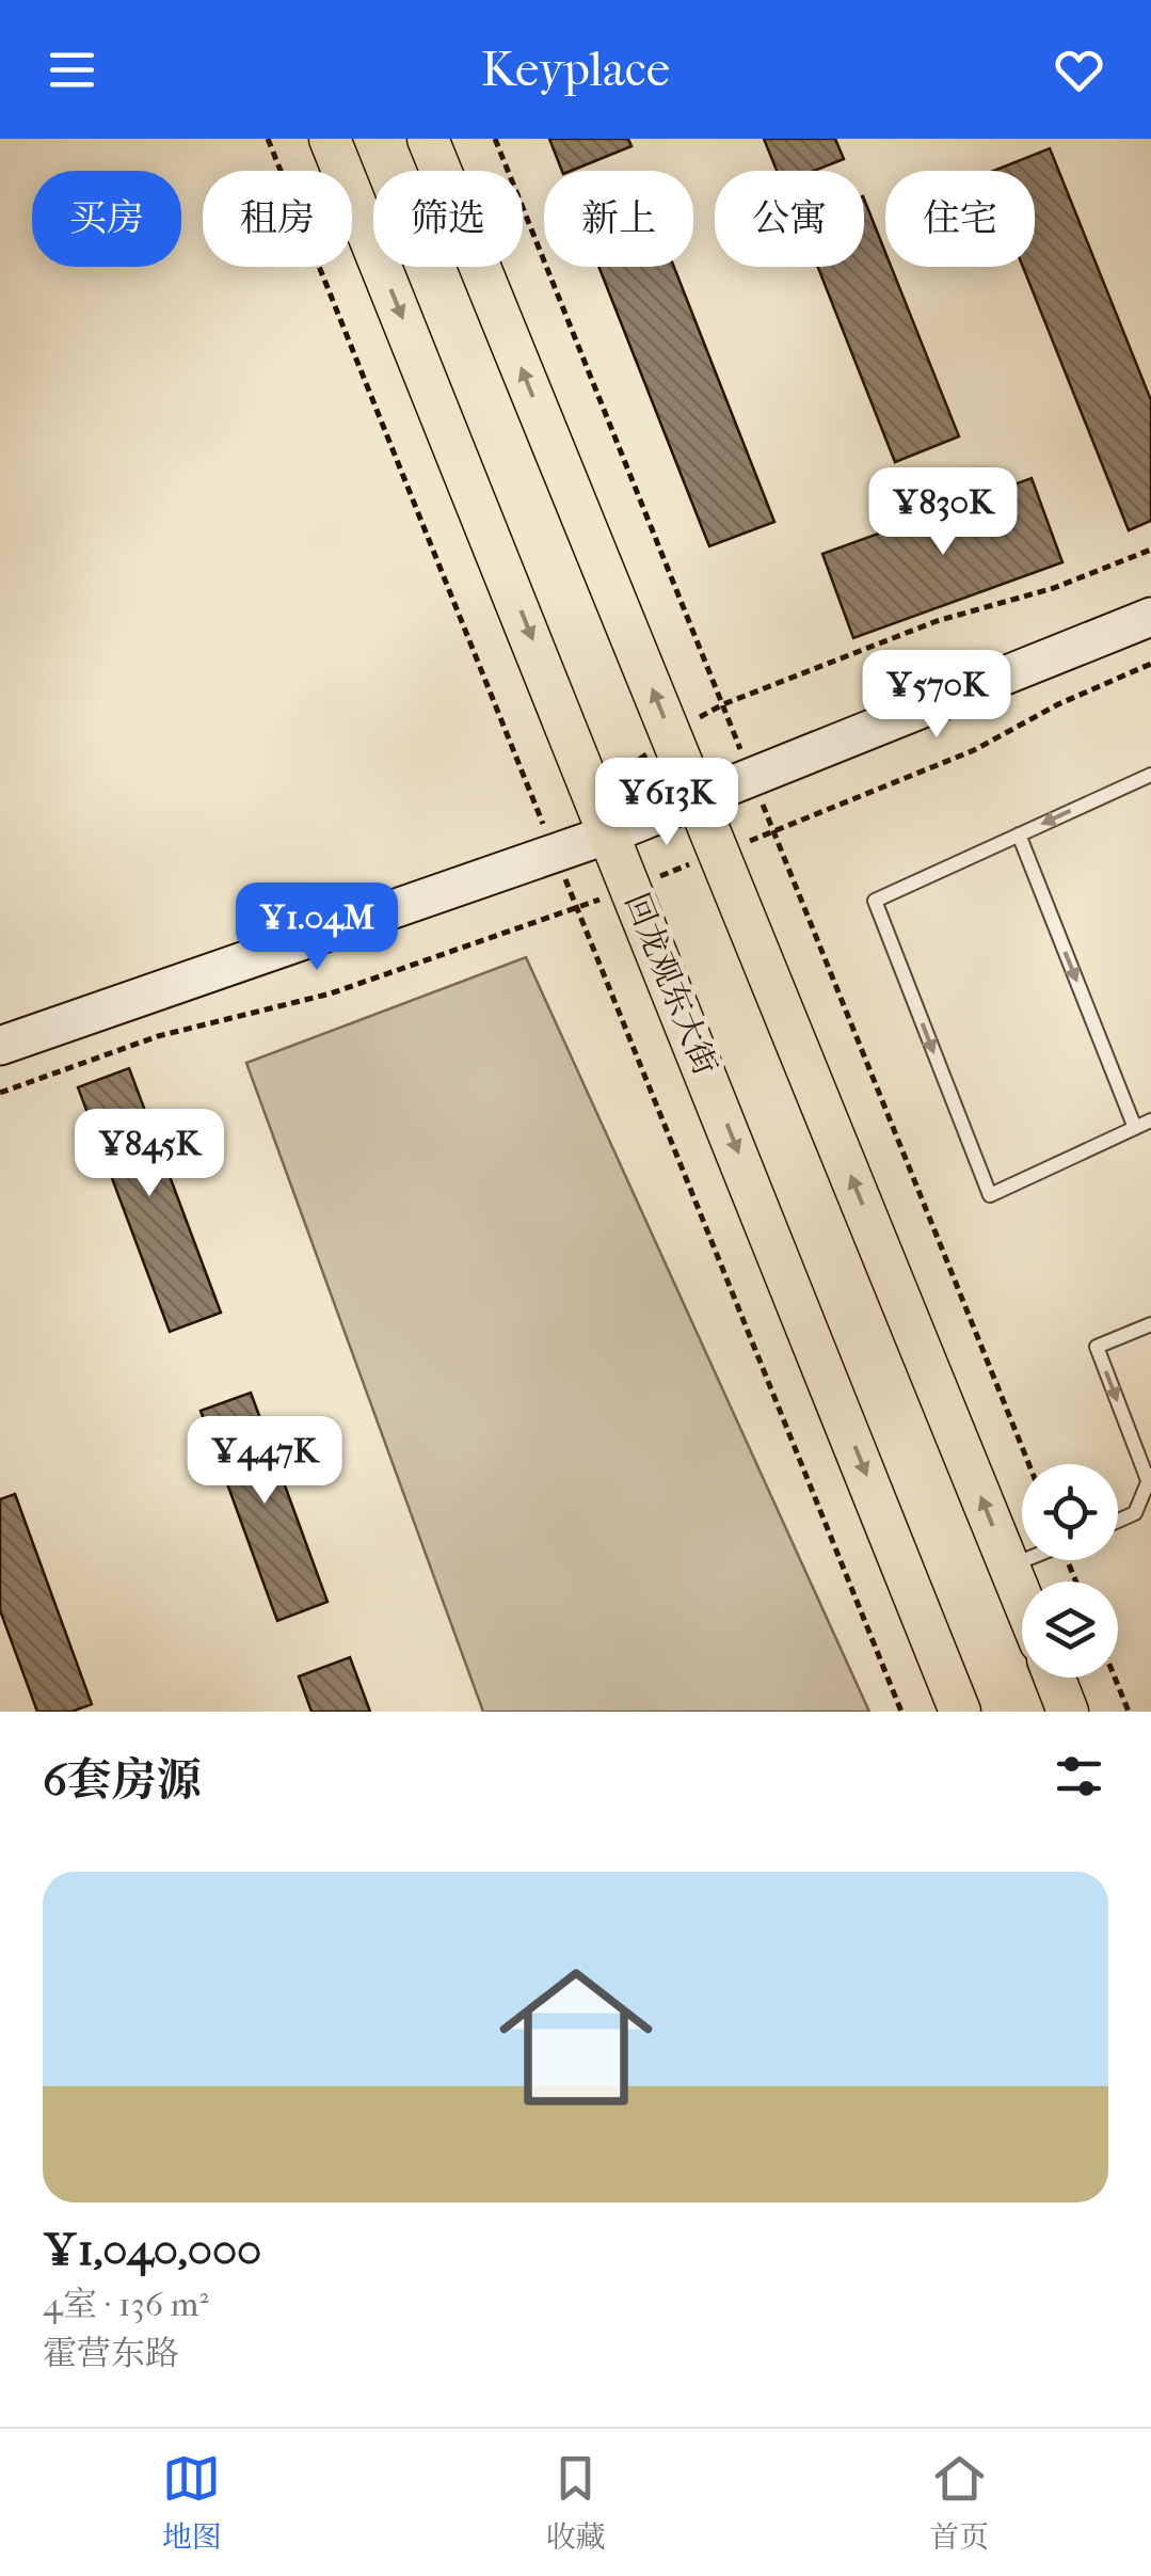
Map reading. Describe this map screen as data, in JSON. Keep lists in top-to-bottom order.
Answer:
{
  "streets": {
    "main road": ["回龙观东大街"]
  },
  "page": {
    "header": "Keyplace",
    "chip": [
      "买房",
      "租房",
      "筛选",
      "新上",
      "公寓",
      "住宅"
    ],
    "price": [
      "¥830K",
      "¥570K",
      "¥613K",
      "¥1.04M",
      "¥845K",
      "¥447K"
    ],
    "heading": "6套房源",
    "list": [
      {
        "name": "¥1,040,000",
        "note": "4室 · 136 m² · 霍营东路"
      }
    ],
    "tabs": ["地图", "收藏", "首页"]
  }
}
